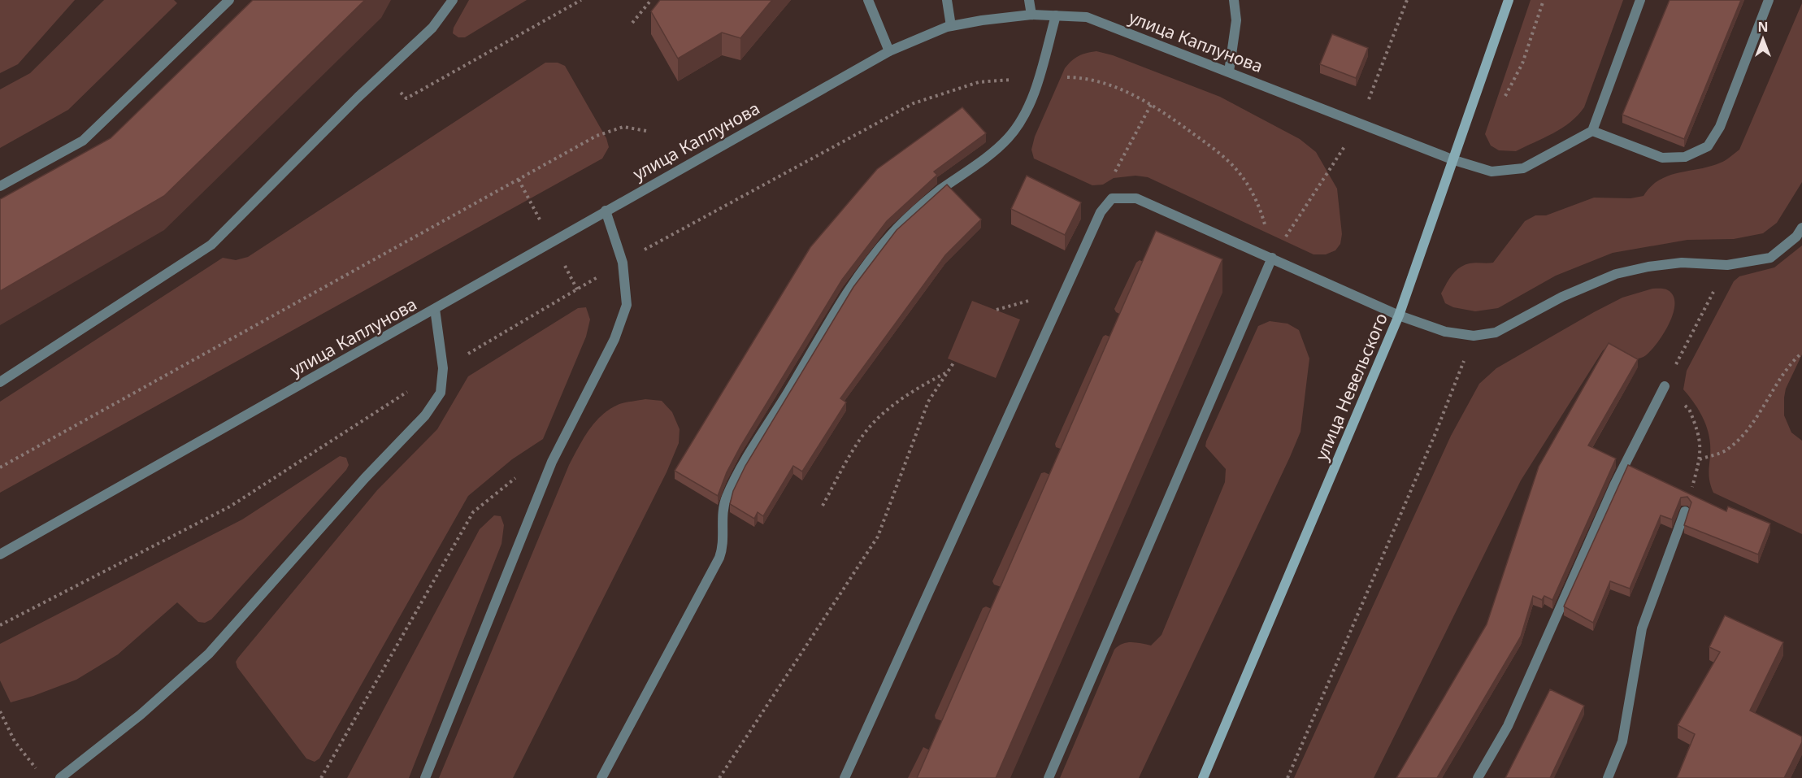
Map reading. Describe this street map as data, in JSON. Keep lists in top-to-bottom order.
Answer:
{
  "streets": {
    "main road": ["улица Невельского"],
    "street": ["улица Каплунова"]
  },
  "crossings": [
    ["улица Каплунова", "улица Невельского"]
  ],
  "north": "top"
}
